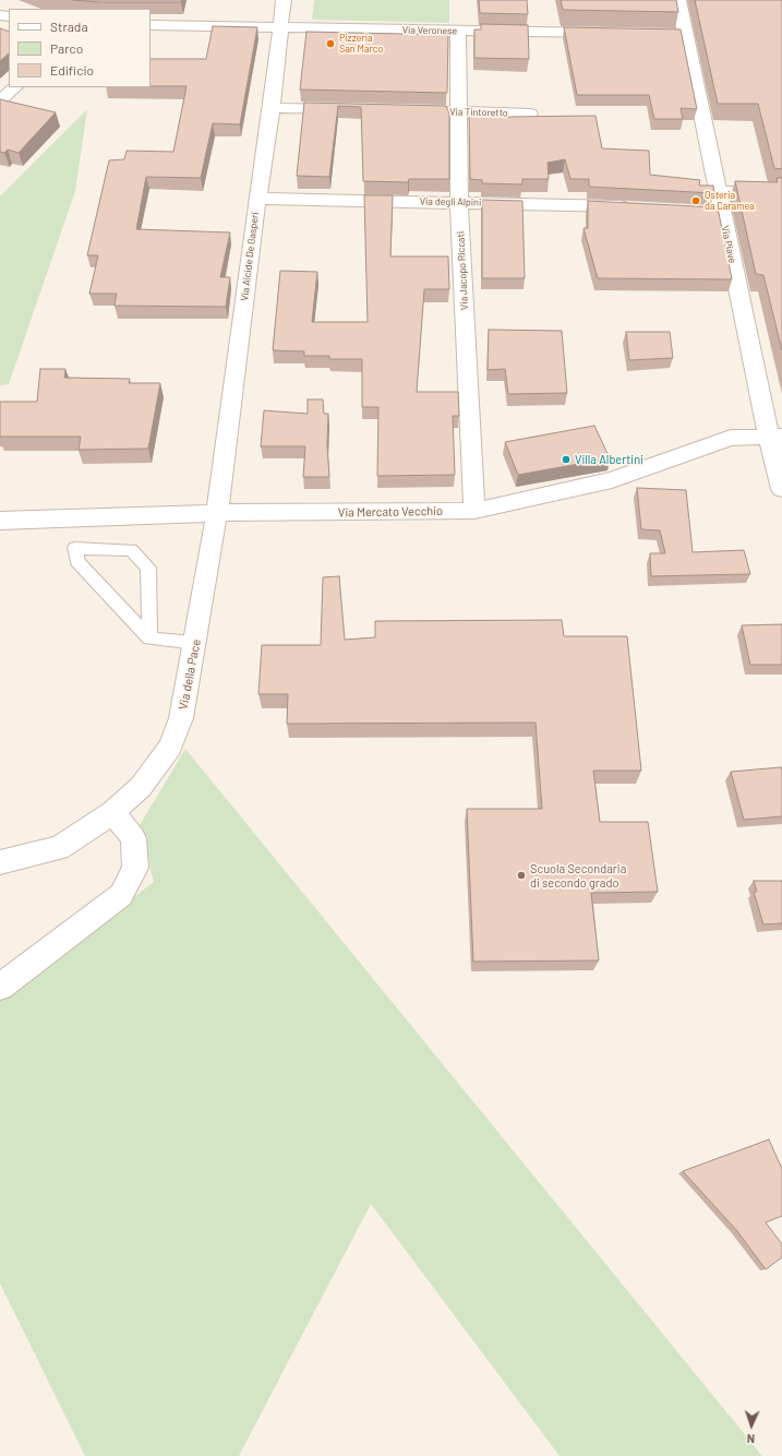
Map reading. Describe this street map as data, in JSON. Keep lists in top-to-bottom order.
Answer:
{
  "streets": {
    "street": [
      "Via Veronese",
      "Via Tintoretto",
      "Via degli Alpini",
      "Via Piave",
      "Via Alcide De Gasperi",
      "Via Jacopo Riccati",
      "Via Mercato Vecchio",
      "Via della Pace"
    ]
  },
  "crossings": [
    ["Via Veronese", "Via Alcide De Gasperi"],
    ["Via Veronese", "Via Jacopo Riccati"],
    ["Via Tintoretto", "Via Jacopo Riccati"],
    ["Via degli Alpini", "Via Alcide De Gasperi"],
    ["Via degli Alpini", "Via Jacopo Riccati"],
    ["Via Piave", "Via Mercato Vecchio"],
    ["Via Alcide De Gasperi", "Via Mercato Vecchio"],
    ["Via Alcide De Gasperi", "Via della Pace"],
    ["Via Jacopo Riccati", "Via Mercato Vecchio"],
    ["Via Mercato Vecchio", "Via della Pace"]
  ],
  "places": [
    "Pizzeria San Marco",
    "Osteria da Caramea",
    "Villa Albertini",
    "Scuola Secondaria di secondo grado"
  ],
  "legend": ["Strada", "Parco", "Edificio"],
  "north": "bottom"
}
